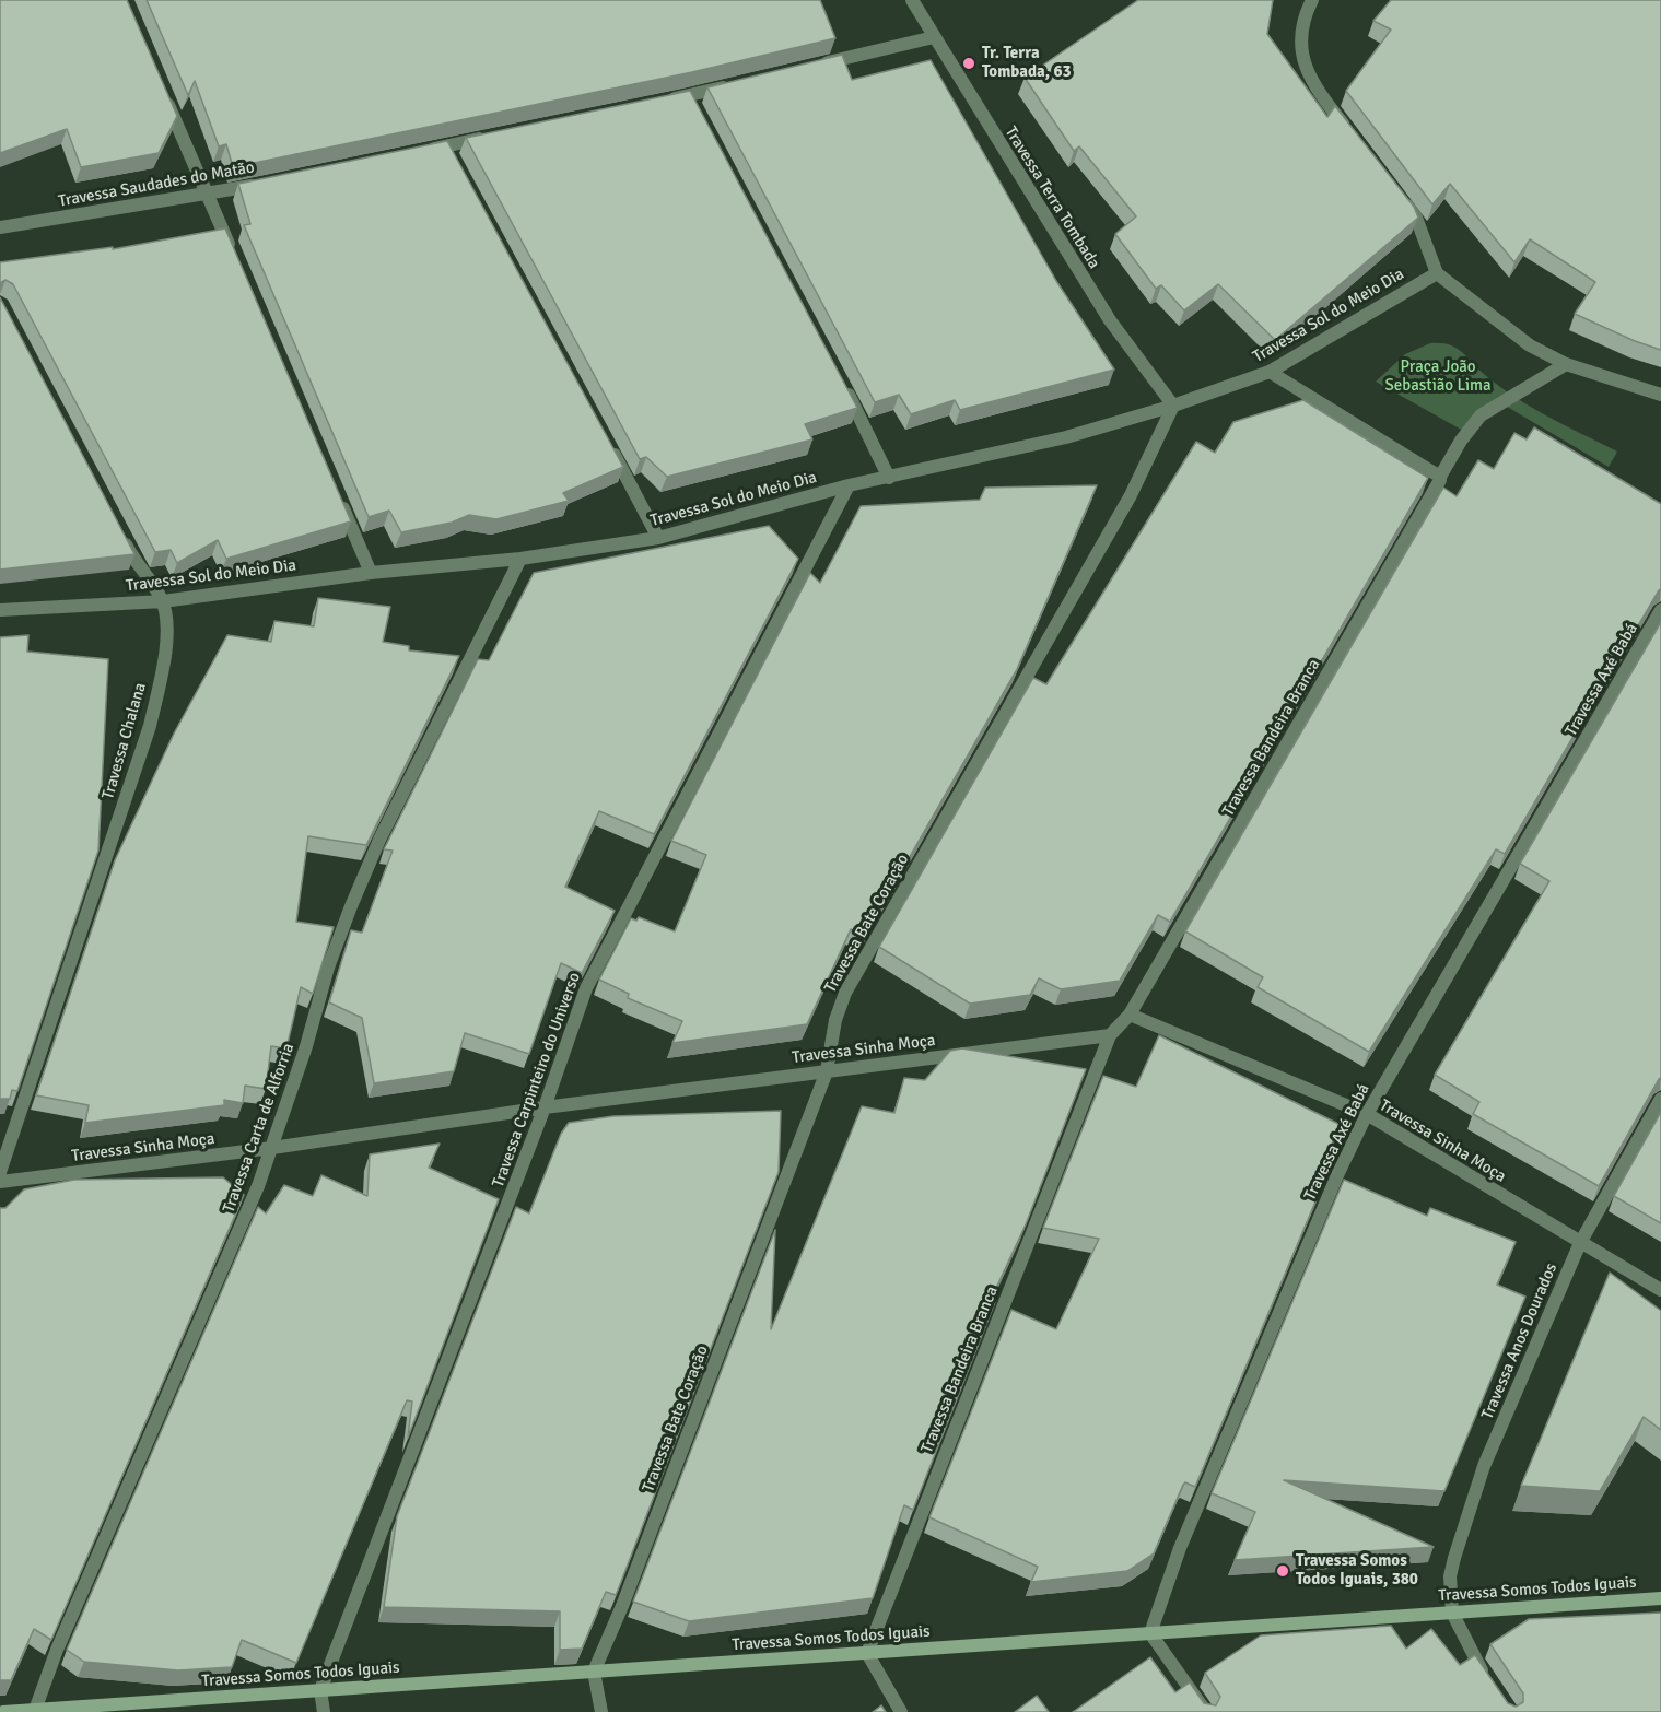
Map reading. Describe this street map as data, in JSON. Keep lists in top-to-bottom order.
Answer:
{
  "streets": {
    "main road": ["Travessa Somos Todos Iguais"],
    "street": [
      "Travessa Saudades do Matão",
      "Travessa Terra Tombada",
      "Travessa Sol do Meio Dia",
      "Travessa Axé Babá",
      "Travessa Bandeira Branca",
      "Travessa Chalana",
      "Travessa Bate Coração",
      "Travessa Sinha Moça",
      "Travessa Carpinteiro do Universo",
      "Travessa Carta de Alforria",
      "Travessa Anos Dourados"
    ]
  },
  "crossings": [
    ["Travessa Terra Tombada", "Travessa Sol do Meio Dia"],
    ["Travessa Terra Tombada", "Travessa Bate Coração"],
    ["Travessa Sol do Meio Dia", "Travessa Chalana"],
    ["Travessa Sol do Meio Dia", "Travessa Bate Coração"],
    ["Travessa Sol do Meio Dia", "Travessa Carpinteiro do Universo"],
    ["Travessa Sol do Meio Dia", "Travessa Carta de Alforria"],
    ["Travessa Axé Babá", "Travessa Sinha Moça"],
    ["Travessa Axé Babá", "Travessa Somos Todos Iguais"],
    ["Travessa Bandeira Branca", "Travessa Sinha Moça"],
    ["Travessa Bandeira Branca", "Travessa Somos Todos Iguais"],
    ["Travessa Bate Coração", "Travessa Sinha Moça"],
    ["Travessa Bate Coração", "Travessa Somos Todos Iguais"],
    ["Travessa Sinha Moça", "Travessa Carpinteiro do Universo"],
    ["Travessa Sinha Moça", "Travessa Carta de Alforria"],
    ["Travessa Sinha Moça", "Travessa Anos Dourados"],
    ["Travessa Carpinteiro do Universo", "Travessa Somos Todos Iguais"],
    ["Travessa Carta de Alforria", "Travessa Somos Todos Iguais"],
    ["Travessa Anos Dourados", "Travessa Somos Todos Iguais"]
  ],
  "parks": ["Praça João Sebastião Lima"],
  "places": ["Tr. Terra Tombada, 63", "Travessa Somos Todos Iguais, 380"]
}
